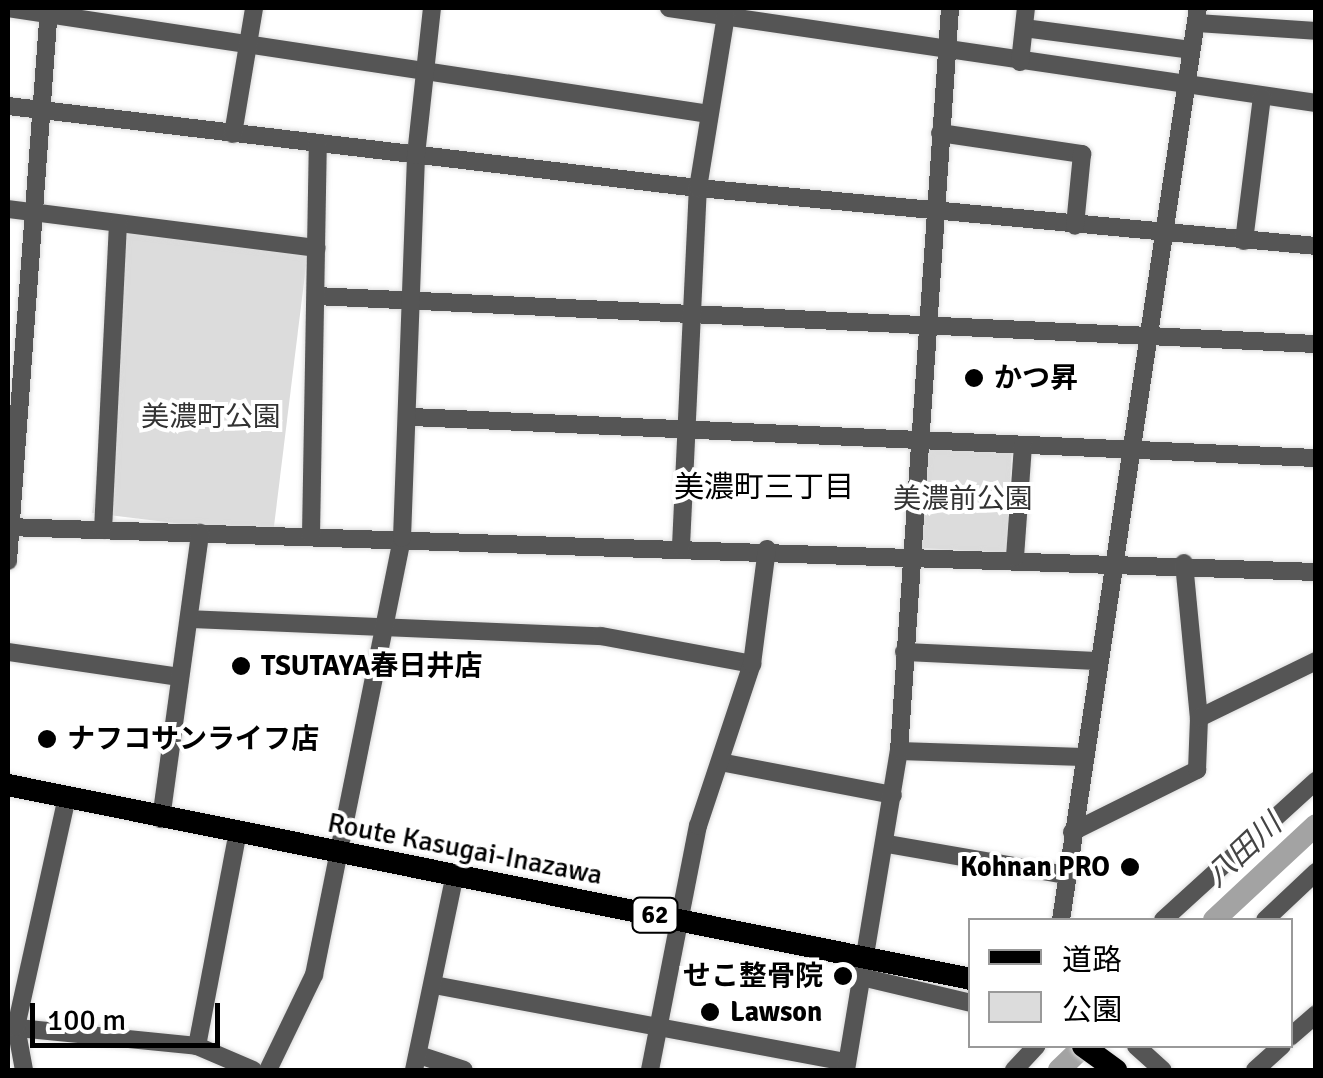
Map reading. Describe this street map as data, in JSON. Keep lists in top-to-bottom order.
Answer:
{
  "streets": {
    "main road": ["Route Kasugai-Inazawa", "62"]
  },
  "districts": ["美濃町三丁目"],
  "water": ["八田川"],
  "parks": ["美濃町公園", "美濃前公園"],
  "places": [
    "かつ昇",
    "TSUTAYA春日井店",
    "ナフコサンライフ店",
    "Kohnan PRO",
    "せこ整骨院",
    "Lawson"
  ],
  "legend": ["道路", "公園"],
  "scale_bar": "100 m"
}
